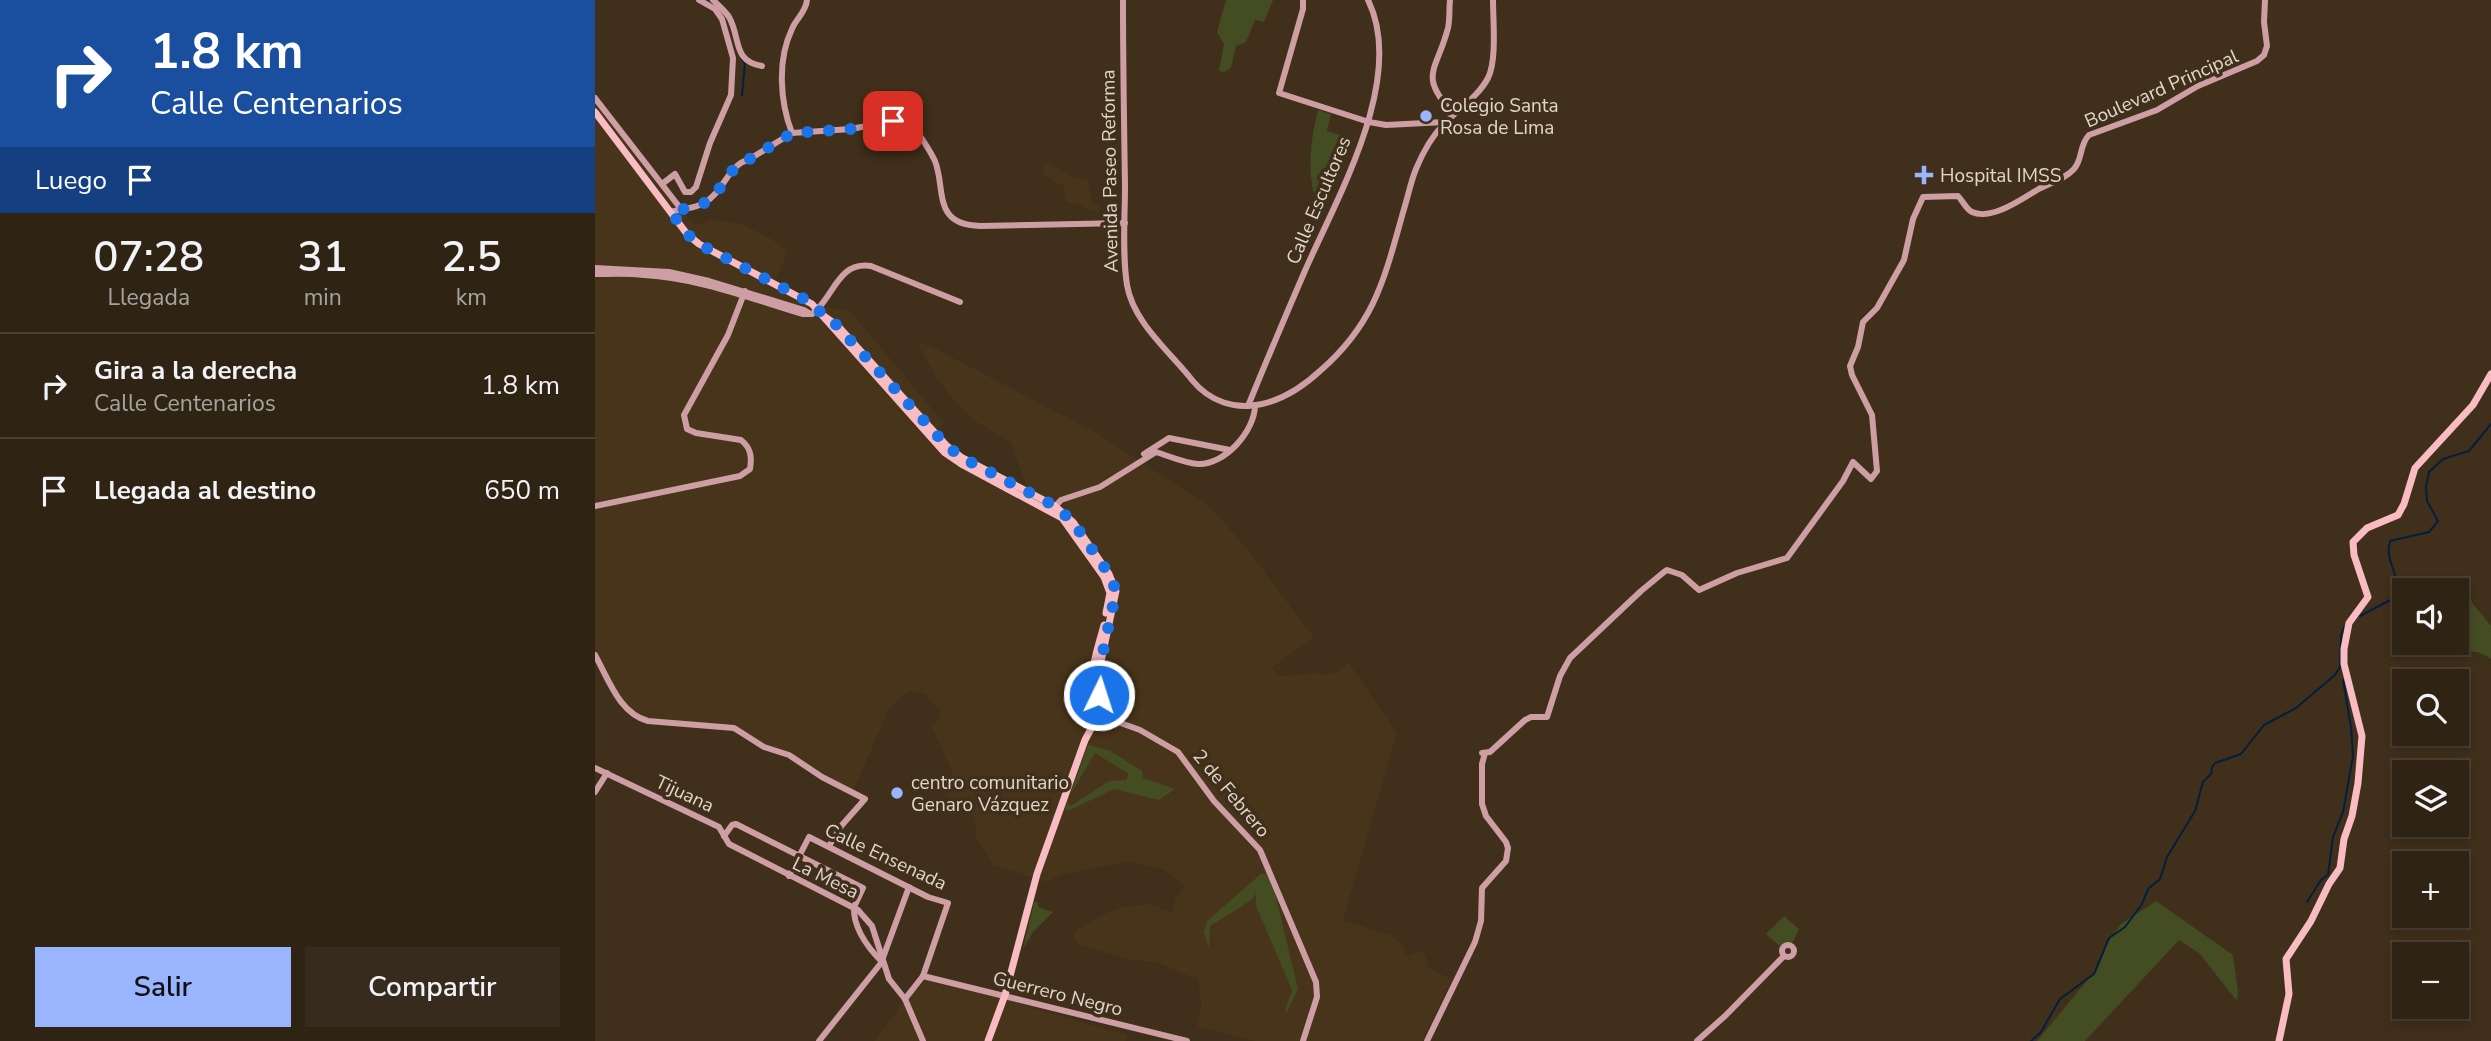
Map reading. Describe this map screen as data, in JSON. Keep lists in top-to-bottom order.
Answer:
{
  "streets": {
    "street": [
      "Boulevard Principal",
      "Avenida Paseo Reforma",
      "Calle Escultores",
      "Tijuana",
      "2 de Febrero",
      "Calle Ensenada",
      "La Mesa",
      "Guerrero Negro"
    ]
  },
  "crossings": [
    ["Avenida Paseo Reforma", "Calle Escultores"],
    ["Tijuana", "La Mesa"],
    ["Calle Ensenada", "Guerrero Negro"]
  ],
  "places": {
    "other": ["Colegio Santa Rosa de Lima", "centro comunitario Genaro Vázquez"],
    "health": ["Hospital IMSS"]
  },
  "page": {
    "turn": ["1.8 km", "Calle Centenarios"],
    "then": "Luego",
    "eta": [
      "07:28",
      "Llegada",
      "31",
      "min",
      "2.5",
      "km"
    ],
    "list": [
      {
        "name": "Gira a la derecha",
        "note": "Calle Centenarios",
        "value": "1.8 km"
      },
      {
        "name": "Llegada al destino",
        "value": "650 m"
      }
    ],
    "map_buttons": ["+", "−"],
    "buttons": ["Salir", "Compartir"]
  }
}
